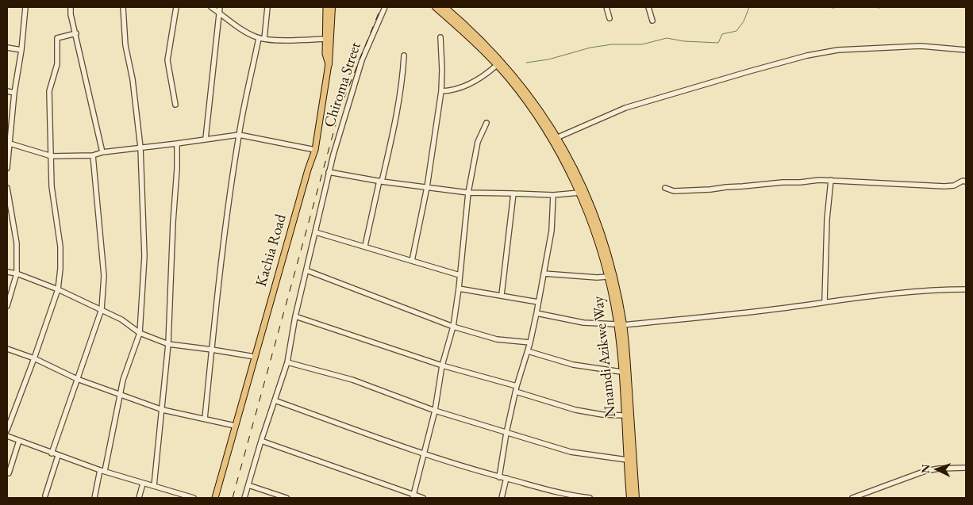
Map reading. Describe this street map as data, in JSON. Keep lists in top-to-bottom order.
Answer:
{
  "streets": {
    "highway": ["Nnamdi Azikwe Way"],
    "main road": ["Kachia Road"],
    "street": ["Chiroma Street"]
  },
  "north": "left"
}
